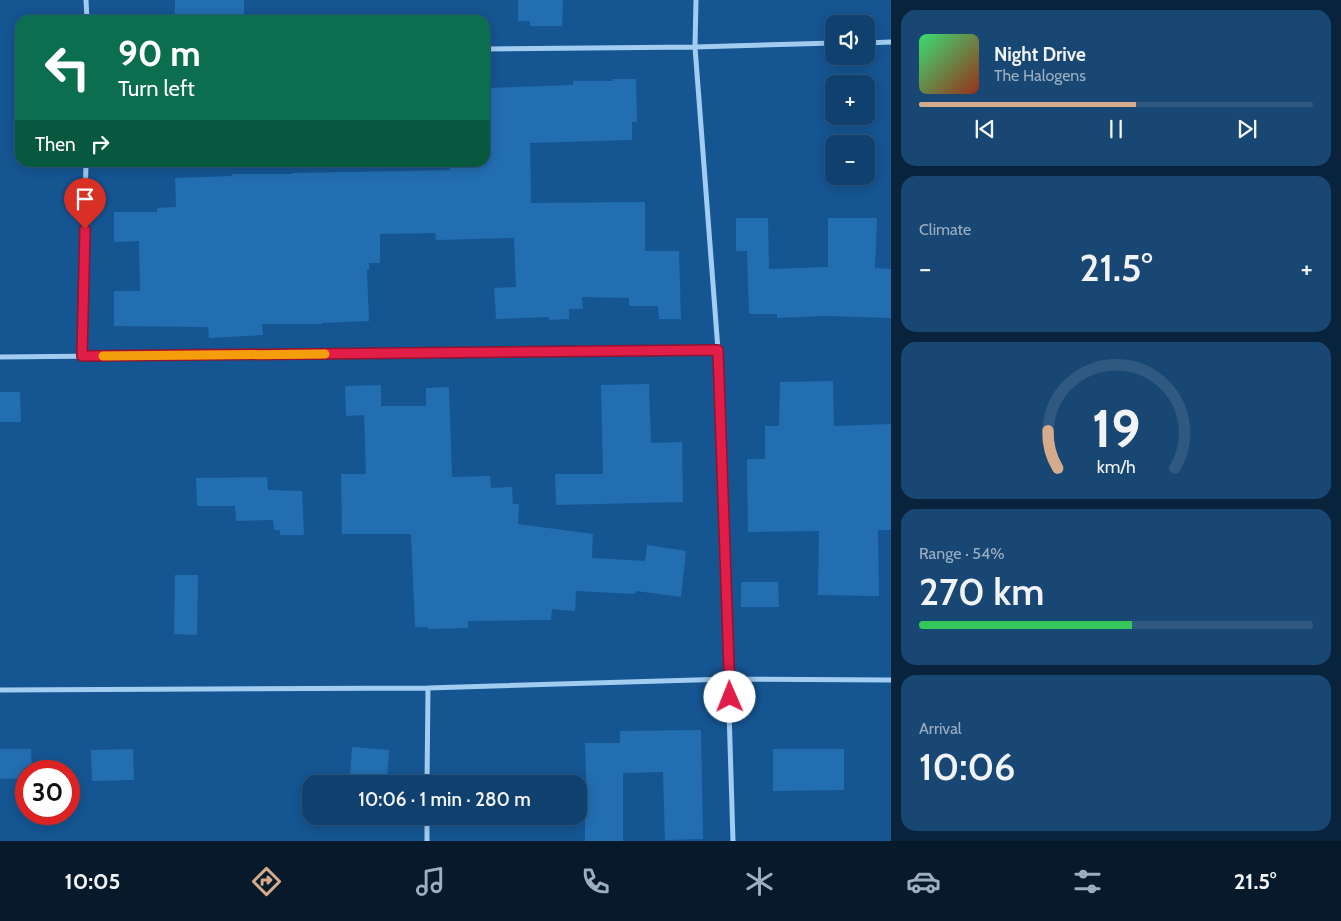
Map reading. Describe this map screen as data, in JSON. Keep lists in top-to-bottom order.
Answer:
{
  "page": {
    "map_buttons": ["+", "−"],
    "turn": ["90 m", "Turn left"],
    "song": ["Night Drive", "The Halogens"],
    "then": "Then",
    "tile": [
      "Climate",
      ["Range · 54%", "270 km"],
      ["Arrival", "10:06"]
    ],
    "heat": ["−", "21.5°", "+"],
    "limit": "30",
    "trip": "10:06 · 1 min · 280 m",
    "tabs": ["10:05", "21.5°"],
    "gauge": ["19", "km/h"]
  }
}
